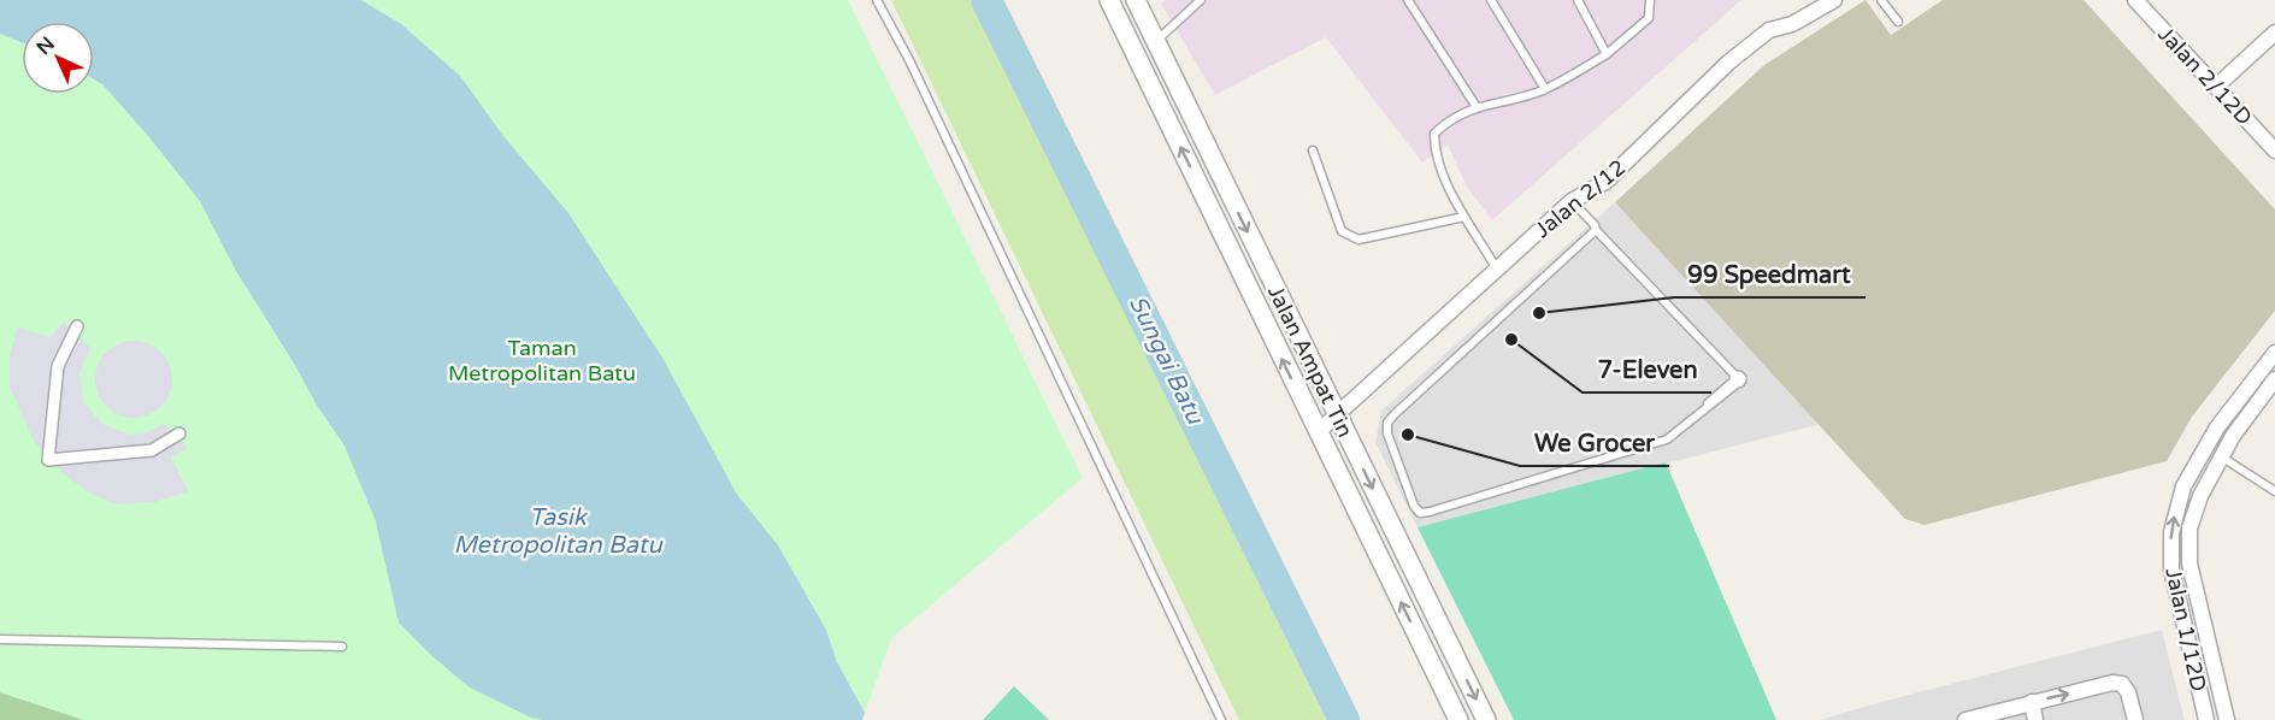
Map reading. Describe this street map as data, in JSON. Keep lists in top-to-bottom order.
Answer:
{
  "streets": {
    "street": [
      "Jalan 2/12D",
      "Jalan 2/12",
      "Jalan Ampat Tin",
      "Jalan 1/12D"
    ]
  },
  "crossings": [
    ["Jalan 2/12", "Jalan Ampat Tin"]
  ],
  "water": ["Sungai Batu", "Tasik Metropolitan Batu"],
  "parks": ["Taman Metropolitan Batu"],
  "places": ["99 Speedmart", "7-Eleven", "We Grocer"],
  "north": "top left"
}
